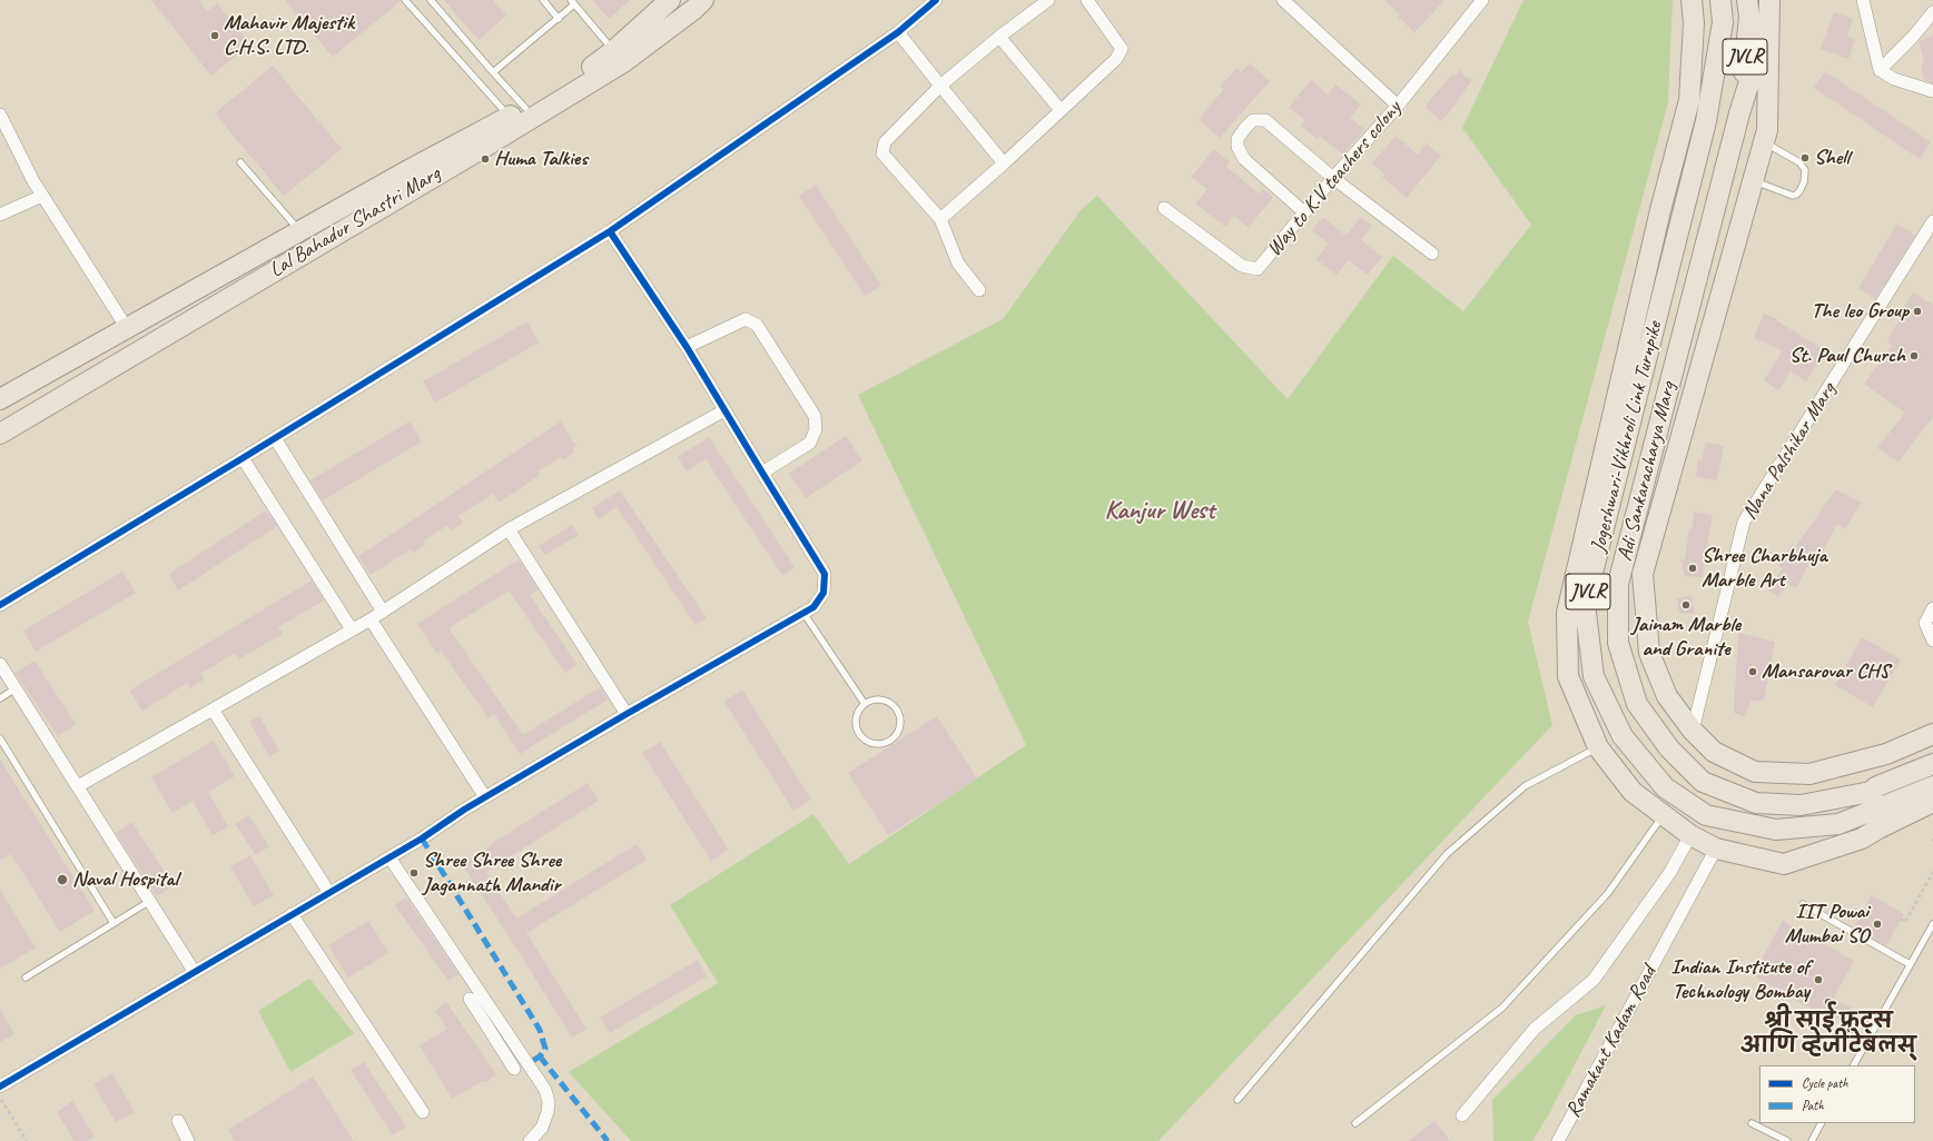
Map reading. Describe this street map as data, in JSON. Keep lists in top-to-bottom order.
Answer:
{
  "streets": {
    "main road": [
      "JVLR",
      "Lal Bahadur Shastri Marg",
      "Jogeshwari-Vikhroli Link Turnpike",
      "Adi Sankaracharya Marg"
    ],
    "street": ["Way to K.V teachers colony", "Nana Palshikar Marg", "Ramakant Kadam Road"]
  },
  "crossings": [
    ["JVLR", "Jogeshwari-Vikhroli Link Turnpike"],
    ["JVLR", "Adi Sankaracharya Marg"]
  ],
  "districts": ["Kanjur West"],
  "places": [
    "Mahavir Majestik C.H.S. LTD.",
    "Shell",
    "Huma Talkies",
    "The leo Group",
    "St. Paul Church",
    "Shree Charbhuja Marble Art",
    "Jainam Marble and Granite",
    "Mansarovar CHS",
    "Shree Shree Shree Jagannath Mandir",
    "Naval Hospital",
    "IIT Powai Mumbai SO",
    "Indian Institute of Technology Bombay",
    "श्री साई फ्रूट्स आणि व्हेजीटेबलस्"
  ],
  "legend": ["Cycle path", "Path"]
}
